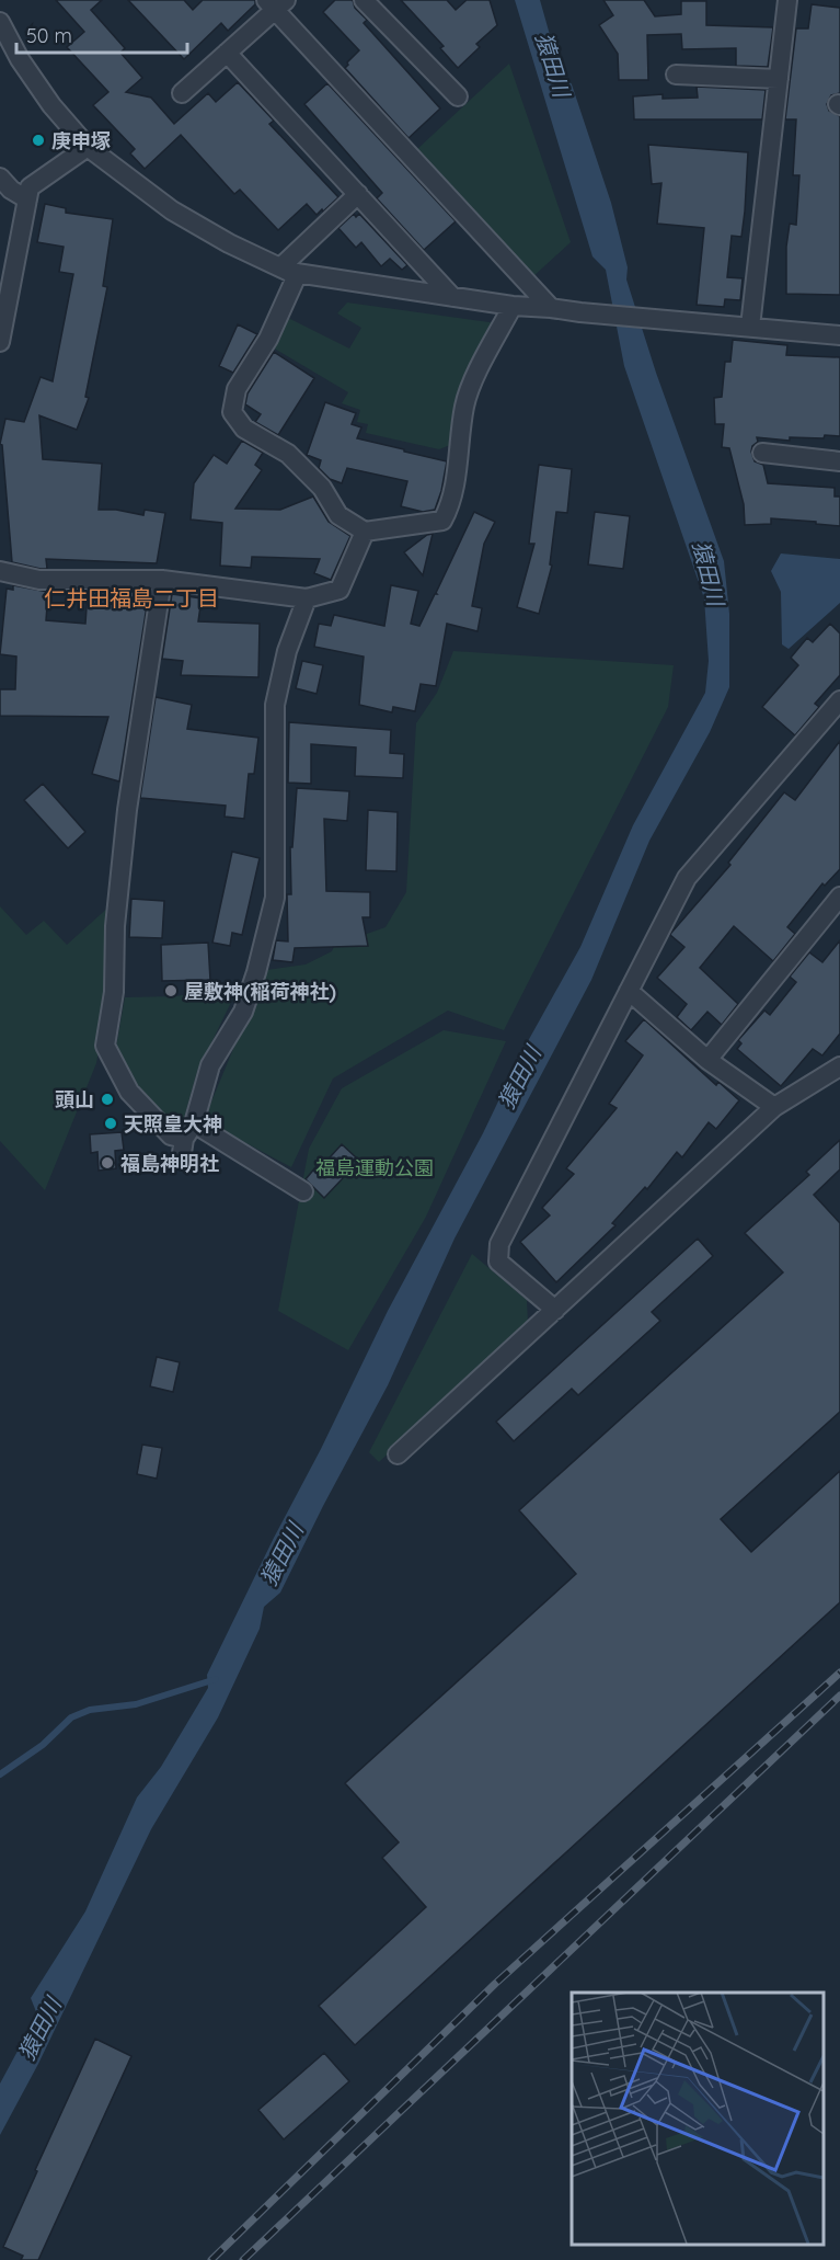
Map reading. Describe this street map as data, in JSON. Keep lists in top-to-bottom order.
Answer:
{
  "districts": ["仁井田福島二丁目"],
  "water": ["猿田川"],
  "parks": ["福島運動公園"],
  "places": [
    "庚申塚",
    "屋敷神(稲荷神社)",
    "頭山",
    "天照皇大神",
    "福島神明社"
  ],
  "scale_bar": "50 m"
}
